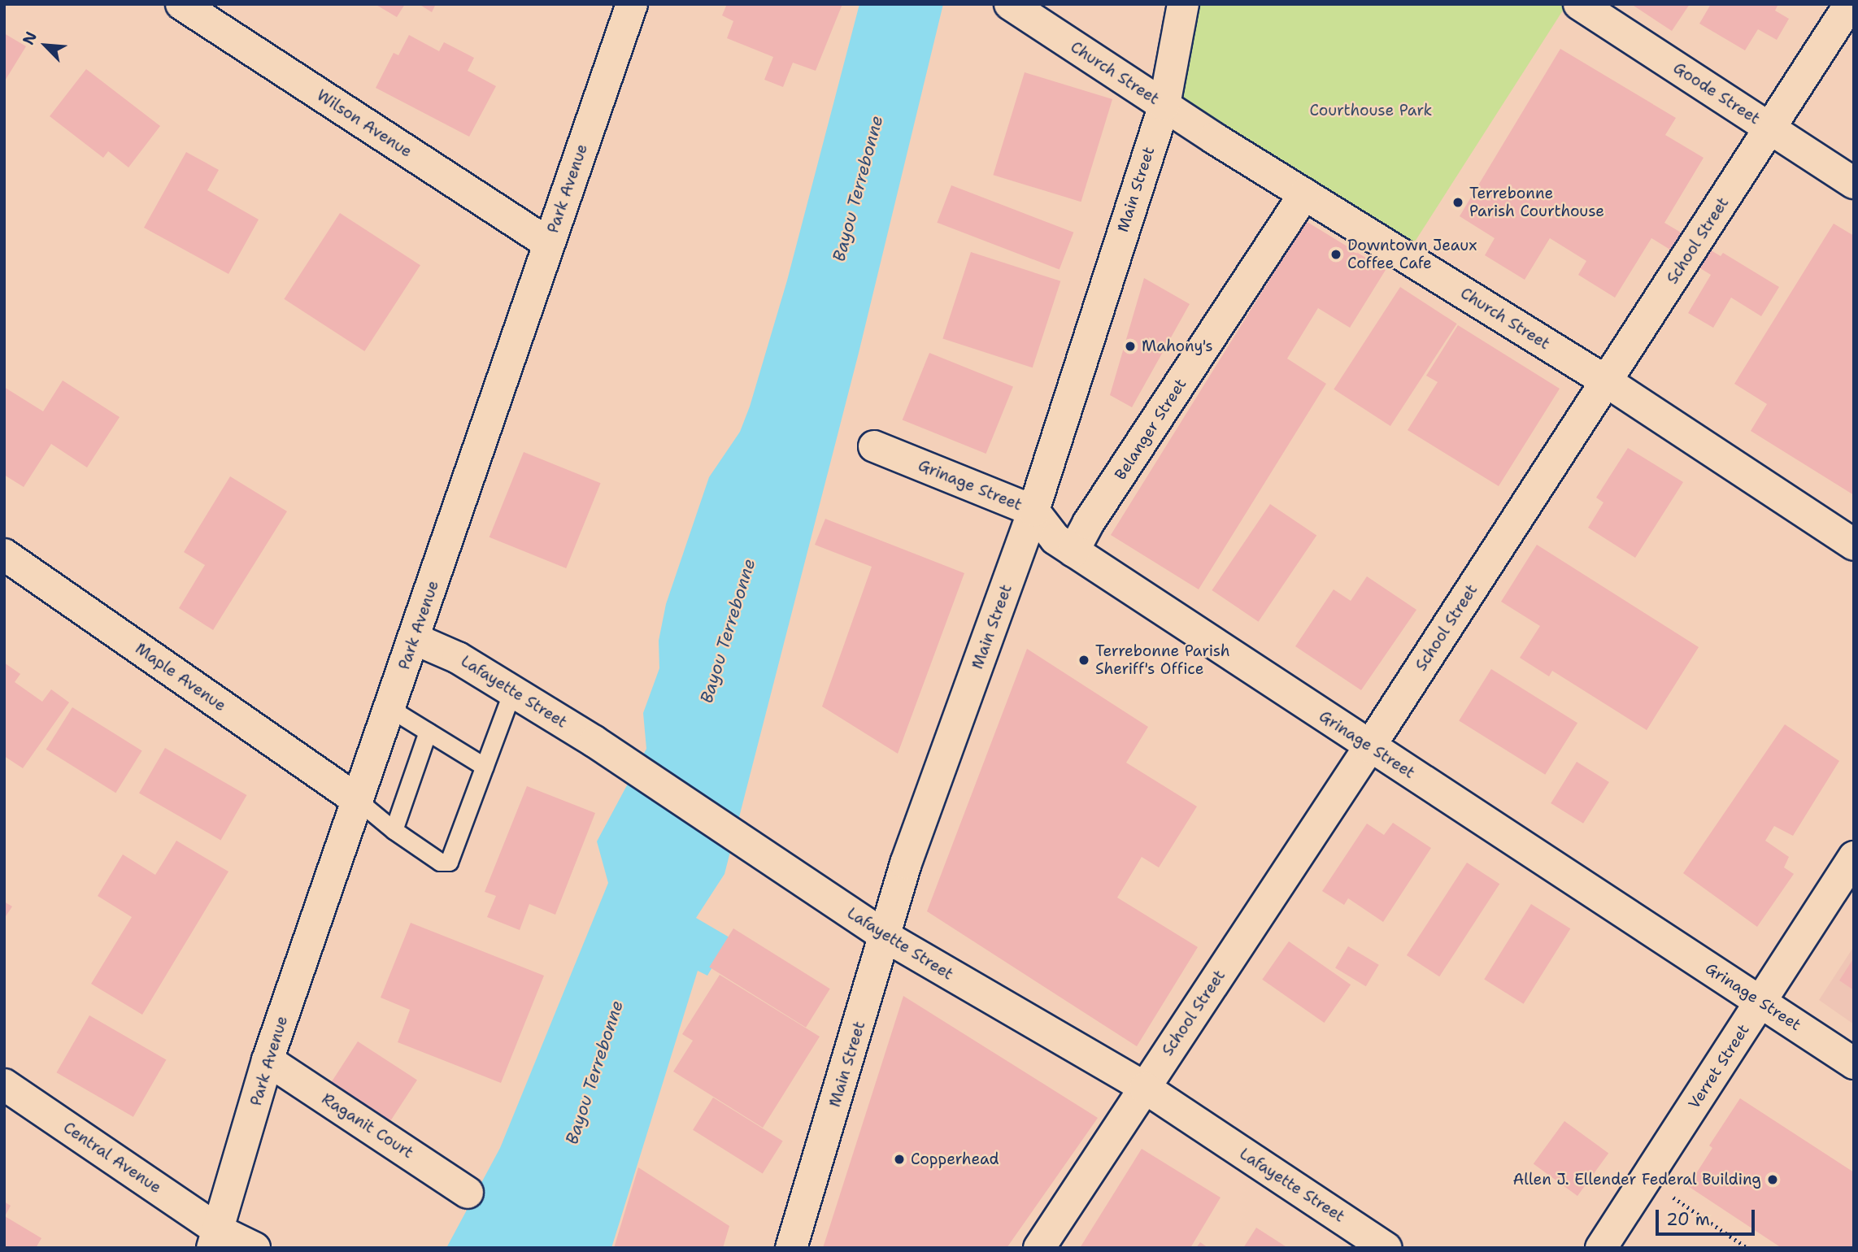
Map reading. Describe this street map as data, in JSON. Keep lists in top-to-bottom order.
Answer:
{
  "streets": {
    "street": [
      "Church Street",
      "Goode Street",
      "Wilson Avenue",
      "Park Avenue",
      "Main Street",
      "School Street",
      "Belanger Street",
      "Grinage Street",
      "Maple Avenue",
      "Lafayette Street",
      "Verret Street",
      "Raganit Court",
      "Central Avenue"
    ]
  },
  "crossings": [
    ["Church Street", "Main Street"],
    ["Church Street", "School Street"],
    ["Church Street", "Belanger Street"],
    ["Goode Street", "School Street"],
    ["Wilson Avenue", "Park Avenue"],
    ["Park Avenue", "Maple Avenue"],
    ["Park Avenue", "Lafayette Street"],
    ["Park Avenue", "Raganit Court"],
    ["Park Avenue", "Central Avenue"],
    ["Main Street", "Grinage Street"],
    ["Main Street", "Lafayette Street"],
    ["School Street", "Grinage Street"],
    ["School Street", "Lafayette Street"],
    ["Belanger Street", "Grinage Street"],
    ["Grinage Street", "Verret Street"]
  ],
  "water": ["Bayou Terrebonne"],
  "parks": ["Courthouse Park"],
  "places": [
    "Terrebonne Parish Courthouse",
    "Downtown Jeaux Coffee Cafe",
    "Mahony's",
    "Terrebonne Parish Sheriff's Office",
    "Copperhead",
    "Allen J. Ellender Federal Building"
  ],
  "scale_bar": "20 m",
  "north": "top left"
}
